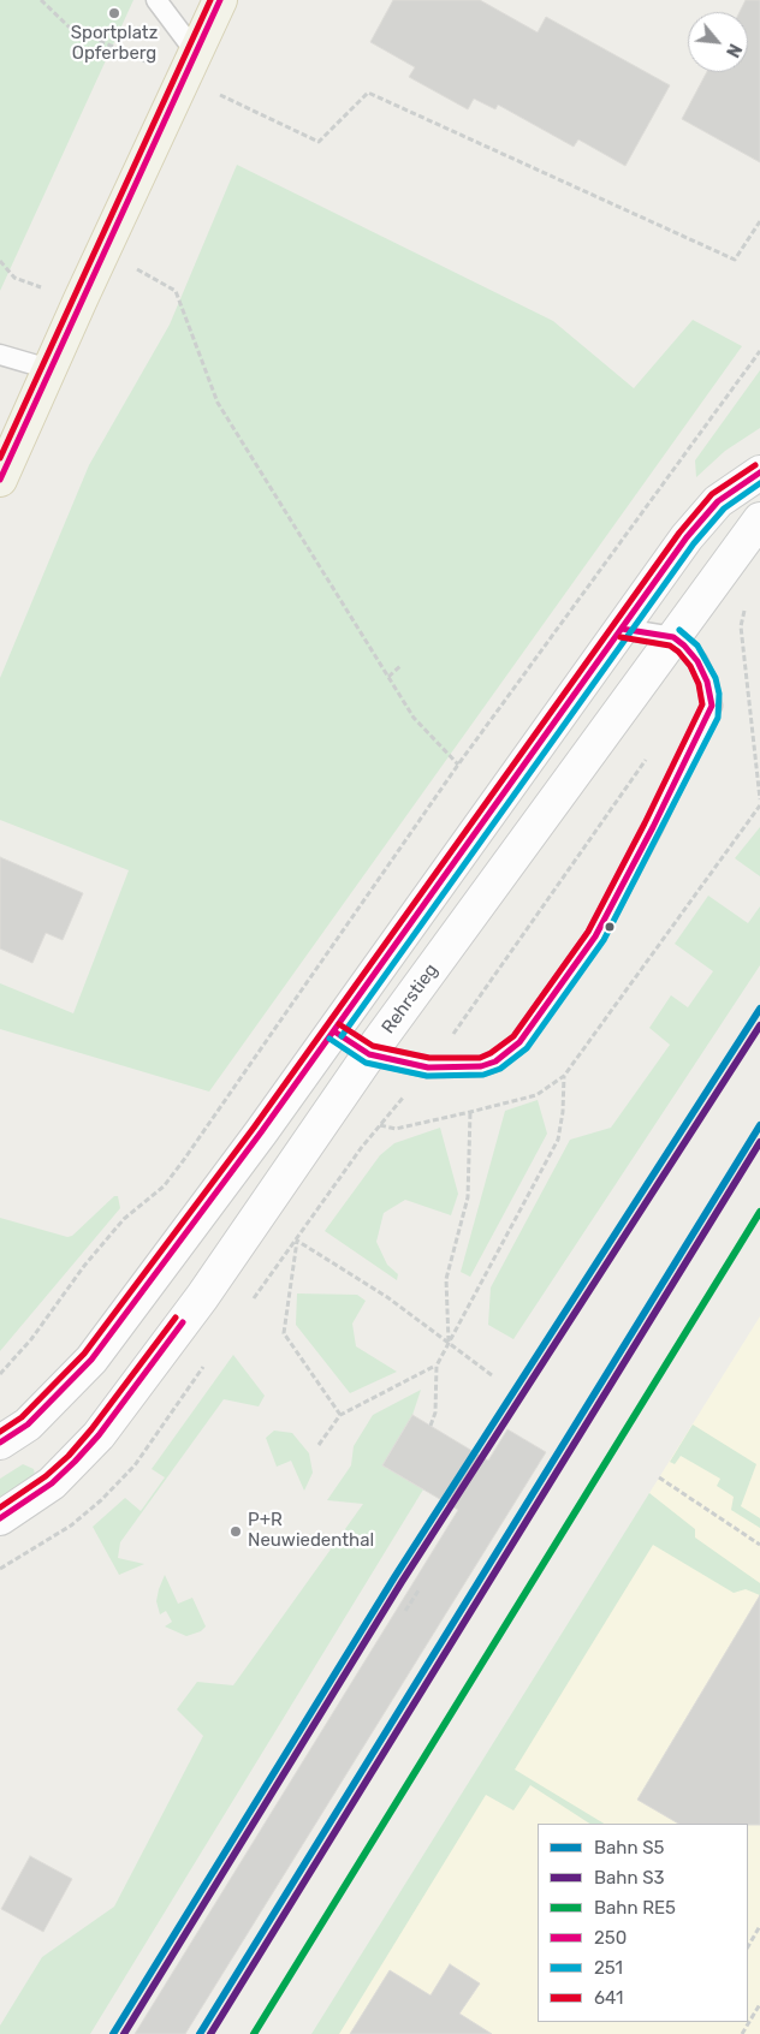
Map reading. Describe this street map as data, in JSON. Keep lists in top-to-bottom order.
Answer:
{
  "streets": {
    "street": ["Rehrstieg"]
  },
  "places": ["Sportplatz Opferberg", "P+R Neuwiedenthal"],
  "lines": [
    "transit line 250",
    "transit line 641",
    "transit line 251",
    "rail line S5",
    "rail line S3",
    "rail line RE5"
  ],
  "legend": [
    "Bahn S5",
    "Bahn S3",
    "Bahn RE5",
    "250",
    "251",
    "641"
  ],
  "north": "bottom right"
}
